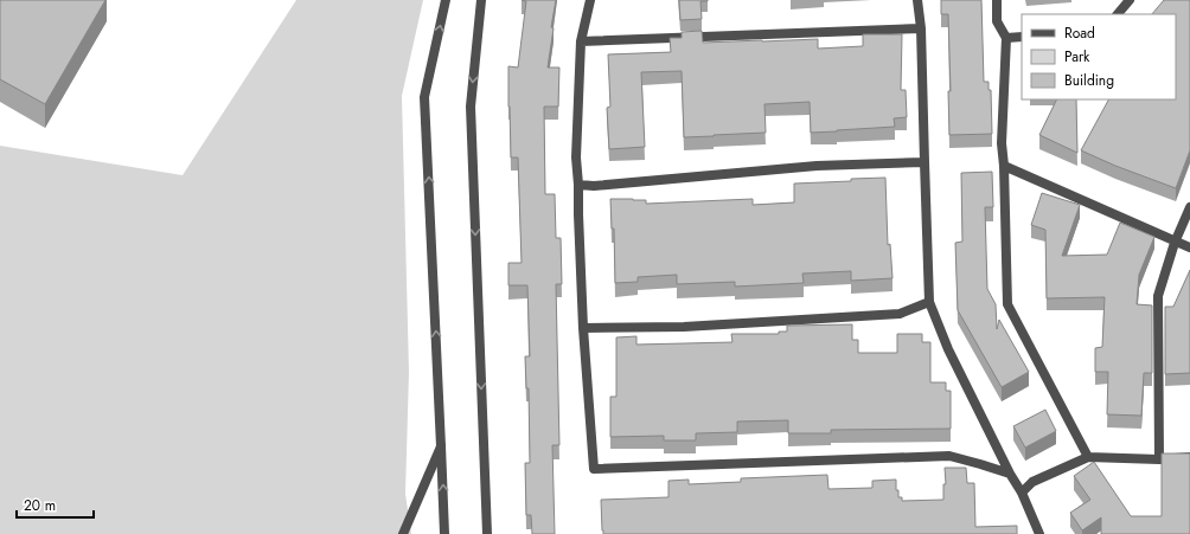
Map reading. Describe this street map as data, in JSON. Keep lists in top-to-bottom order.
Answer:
{
  "legend": ["Road", "Park", "Building"],
  "scale_bar": "20 m"
}
